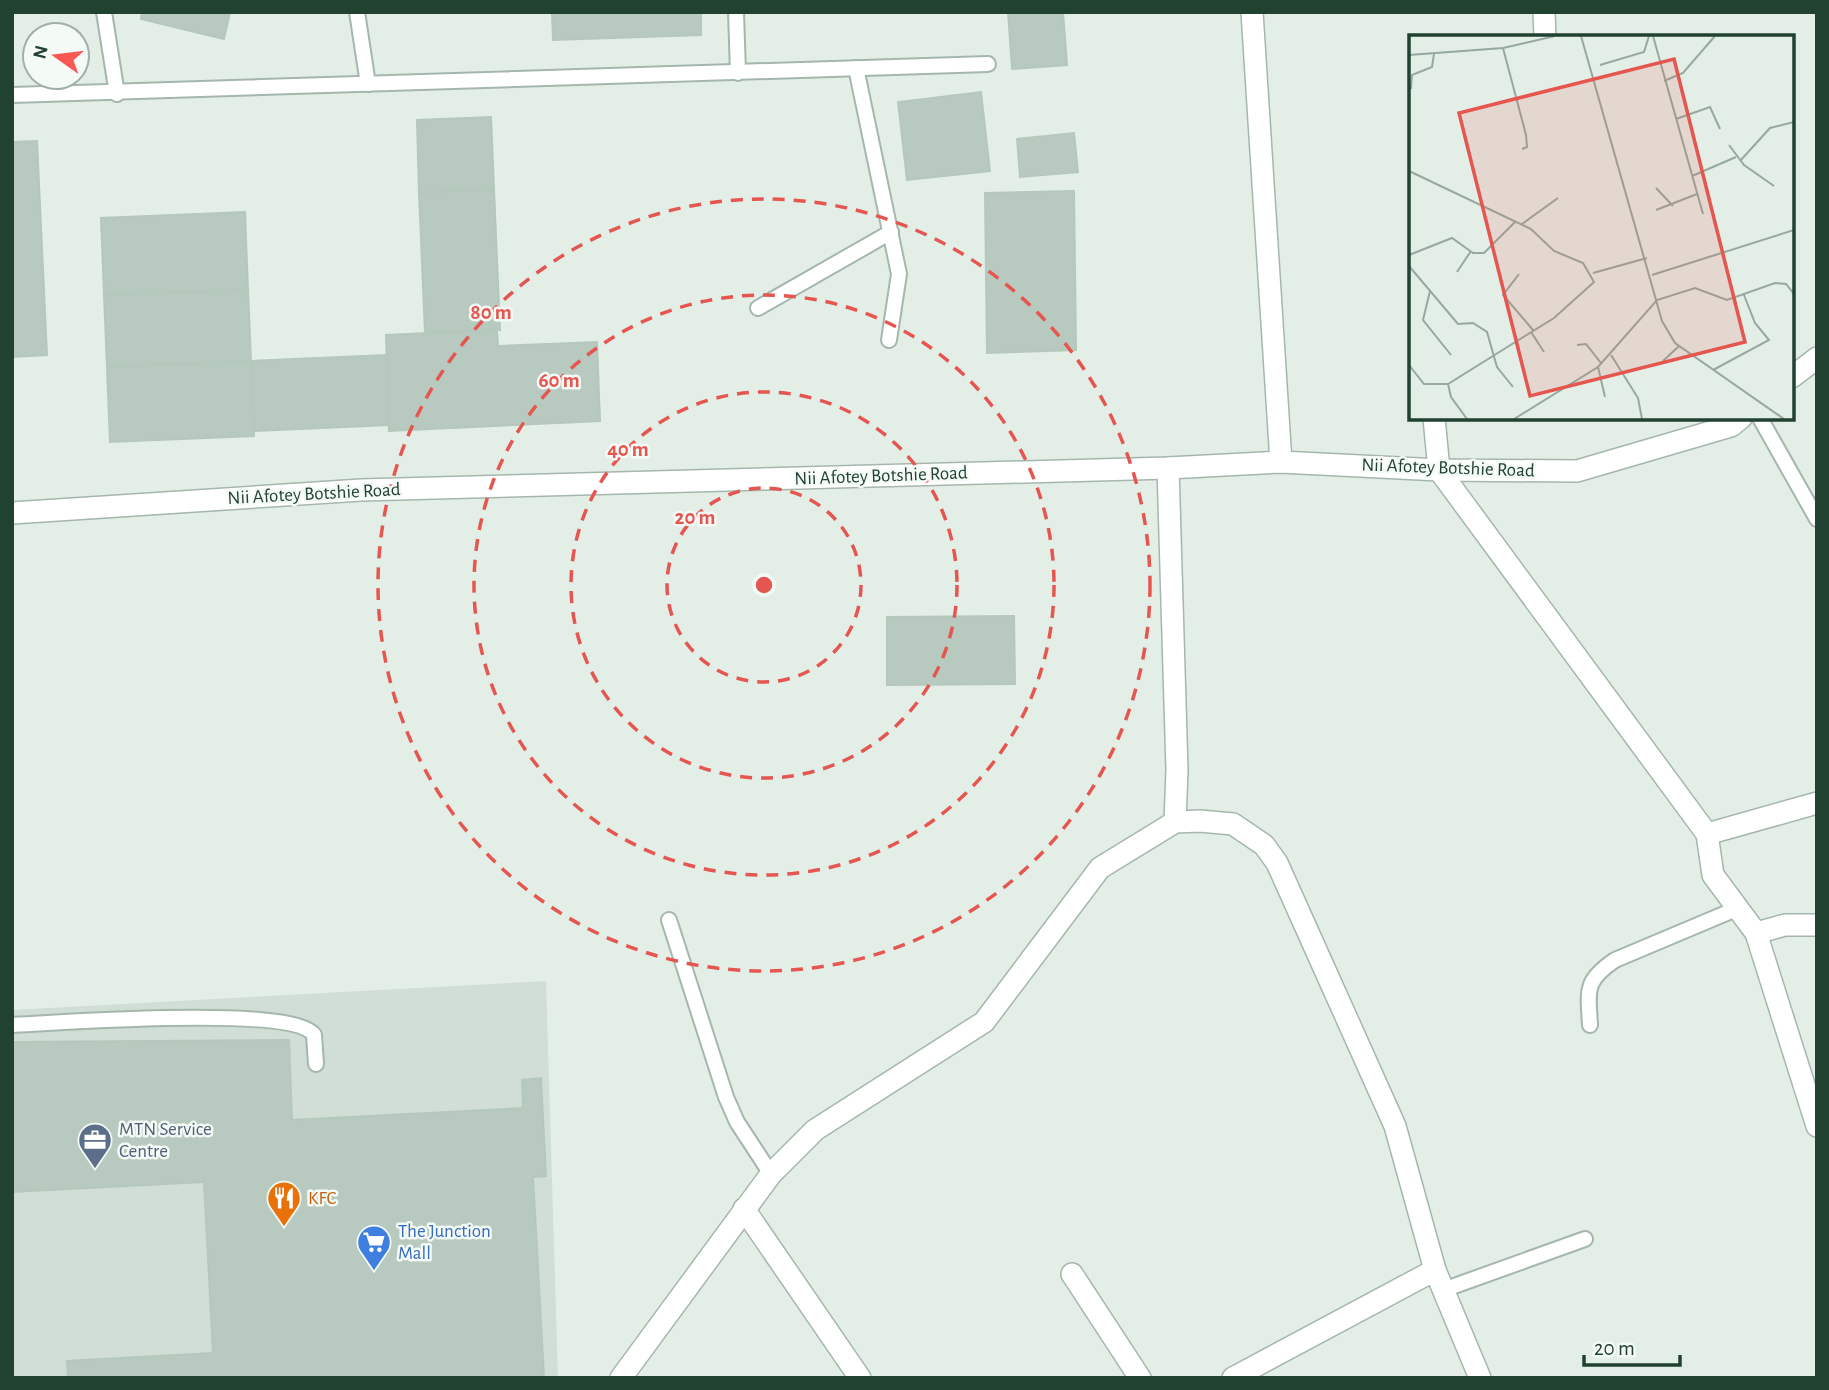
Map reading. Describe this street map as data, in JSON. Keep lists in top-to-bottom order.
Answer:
{
  "streets": {
    "street": ["Nii Afotey Botshie Road"]
  },
  "places": {
    "office": ["MTN Service Centre"],
    "restaurant": ["KFC"],
    "supermarket": ["The Junction Mall"]
  },
  "scale_bar": "20 m",
  "north": "left",
  "rings": [
    "80 m",
    "60 m",
    "40 m",
    "20 m"
  ]
}
